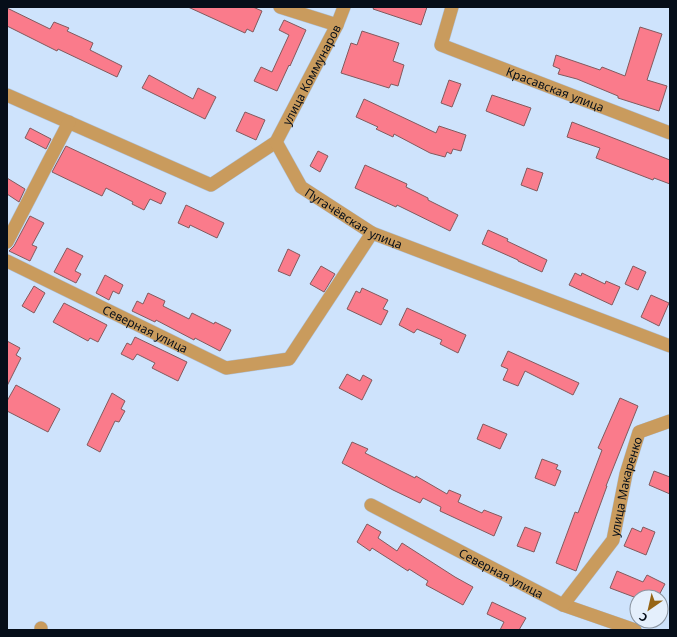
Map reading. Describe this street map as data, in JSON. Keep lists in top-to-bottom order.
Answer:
{
  "streets": {
    "street": [
      "улица Коммунаров",
      "Красавская улица",
      "Пугачёвская улица",
      "Северная улица",
      "улица Макаренко"
    ]
  },
  "crossings": [
    ["улица Коммунаров", "Пугачёвская улица"],
    ["Пугачёвская улица", "Северная улица"],
    ["Северная улица", "улица Макаренко"]
  ],
  "north": "bottom left"
}
